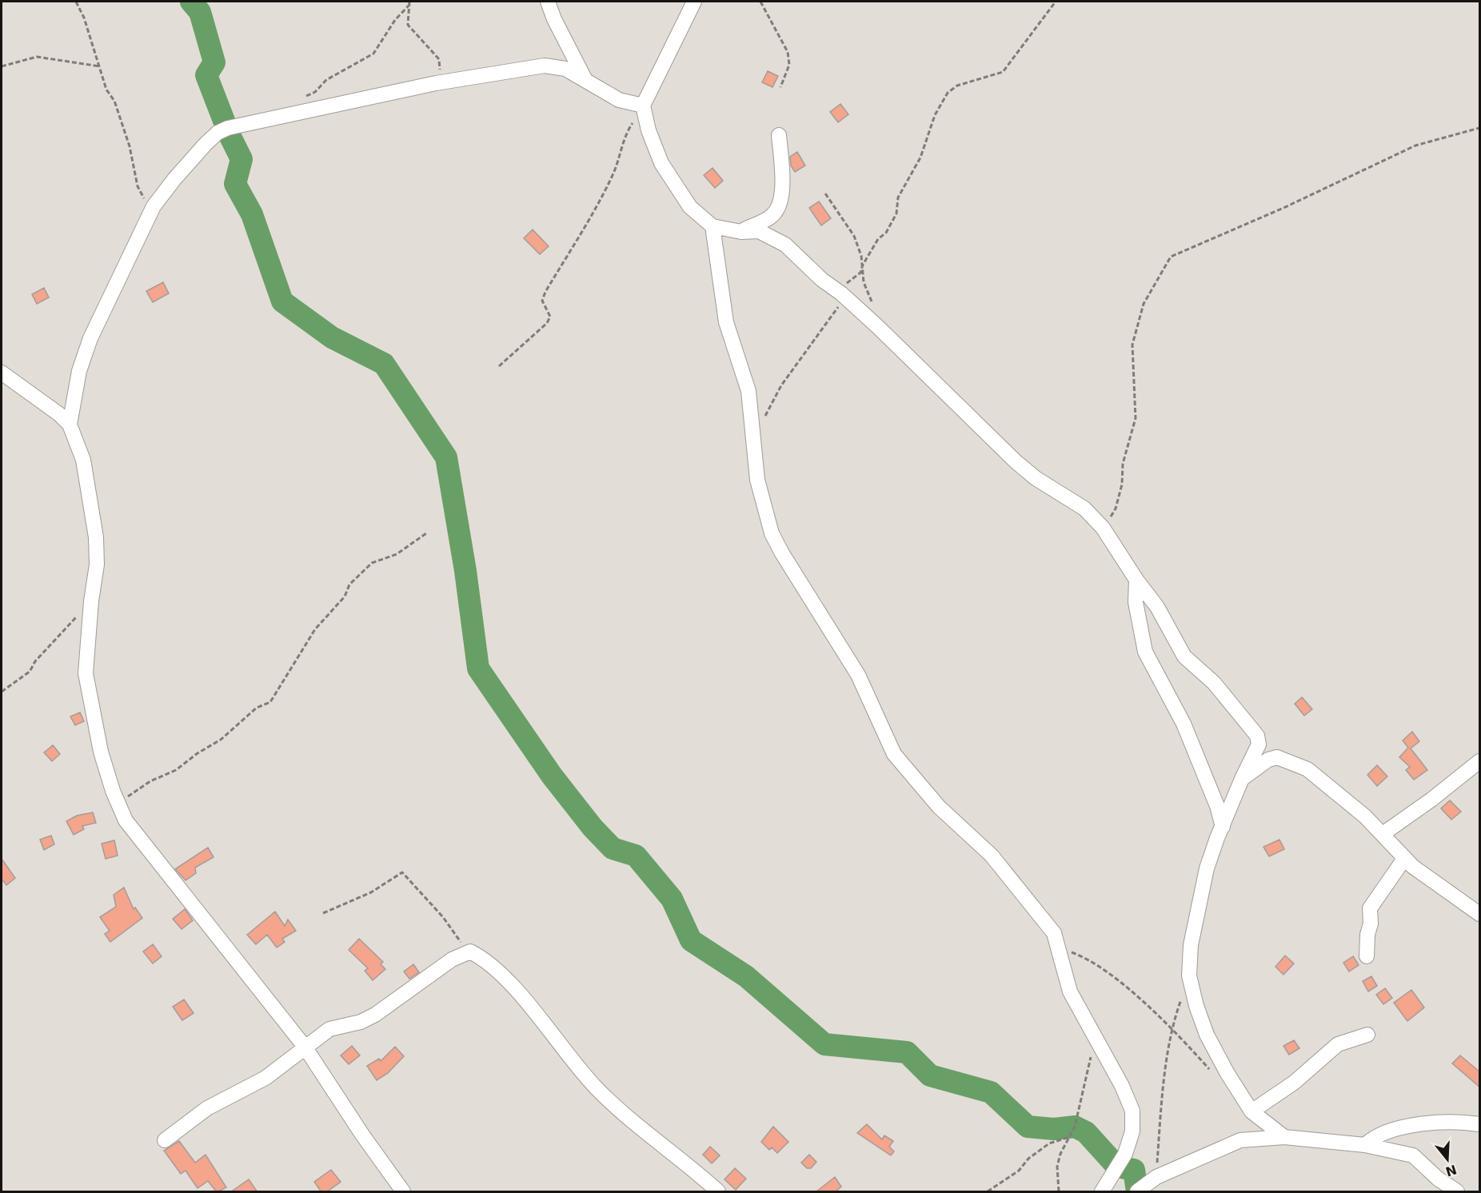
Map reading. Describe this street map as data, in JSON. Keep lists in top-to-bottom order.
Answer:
{
  "north": "bottom"
}
